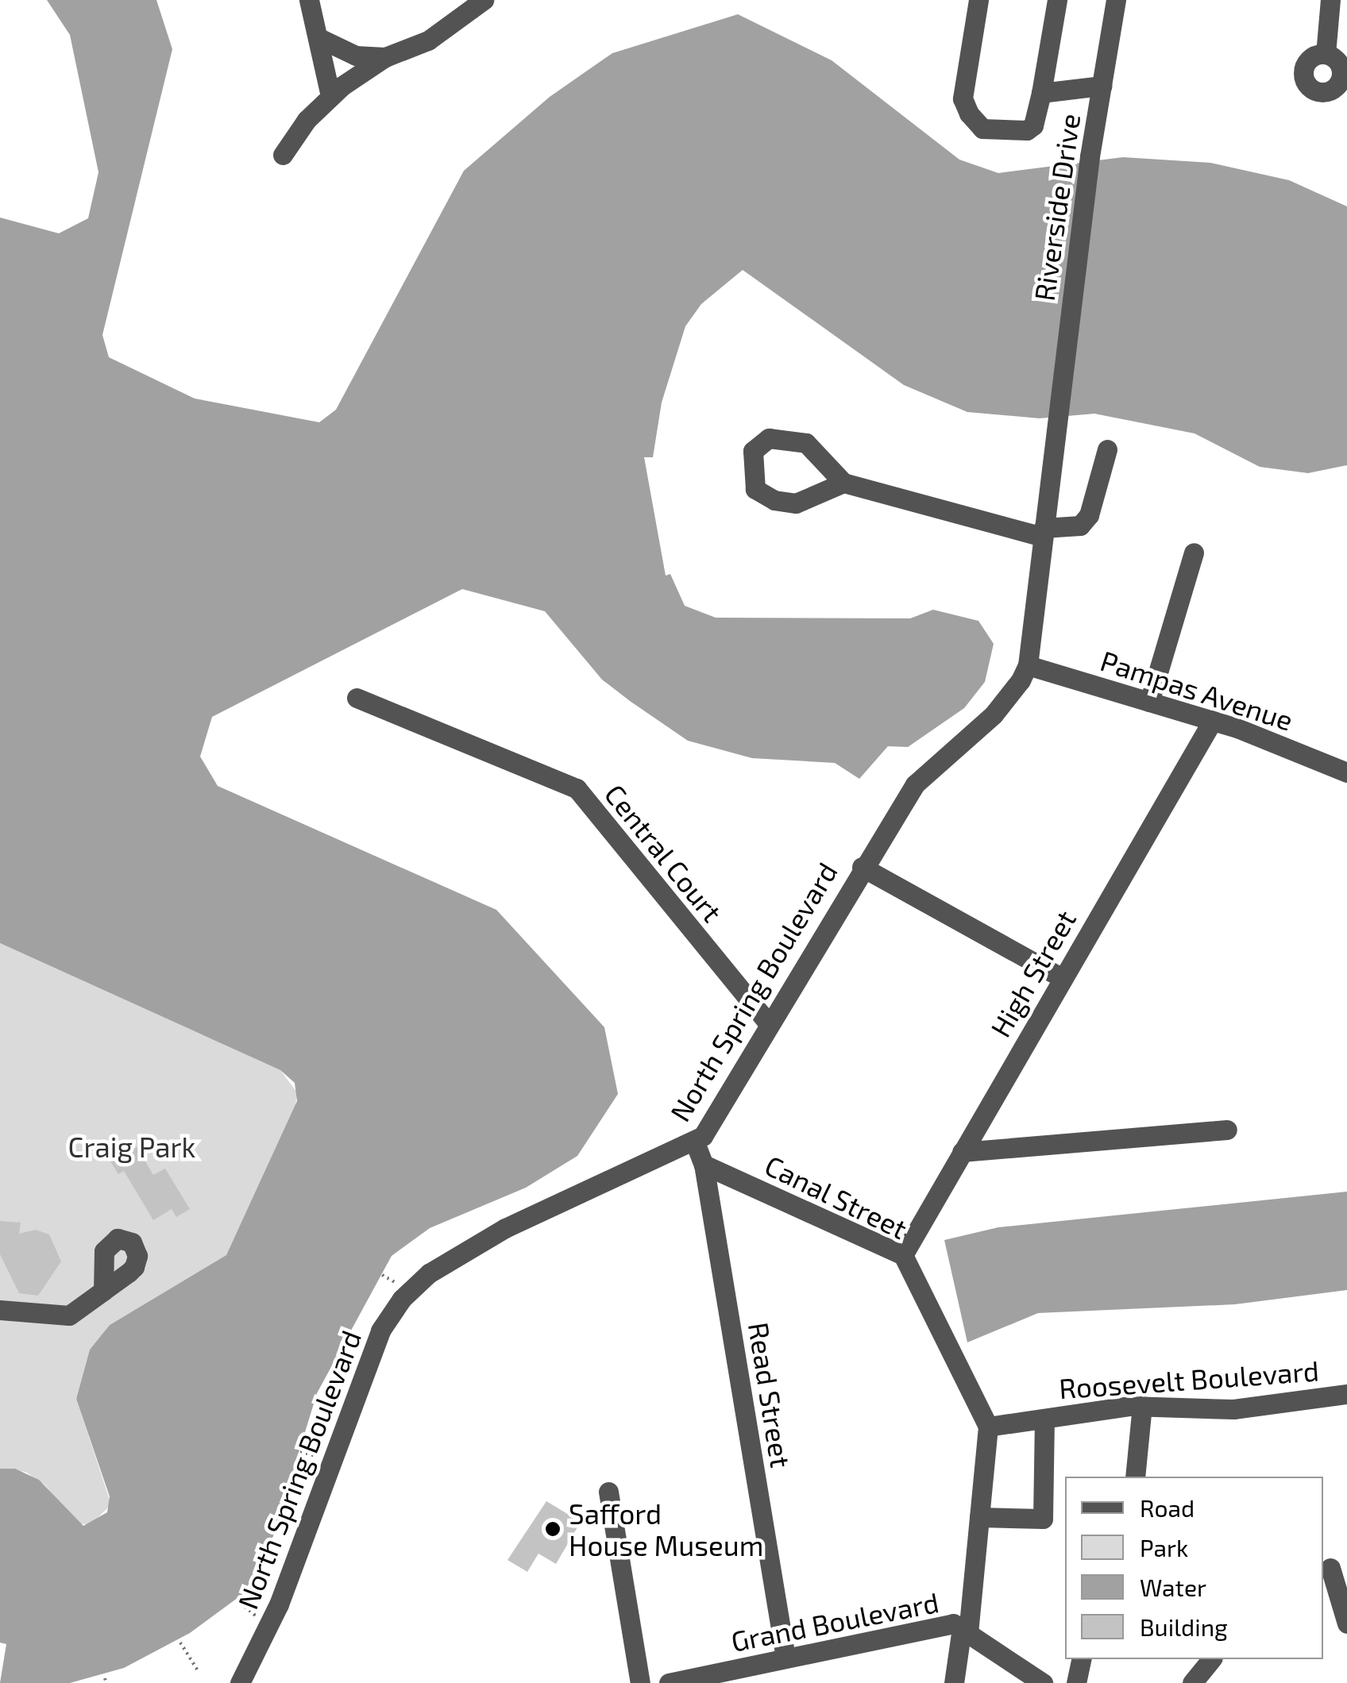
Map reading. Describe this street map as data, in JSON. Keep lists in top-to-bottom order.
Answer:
{
  "streets": {
    "street": [
      "Riverside Drive",
      "Pampas Avenue",
      "Central Court",
      "High Street",
      "North Spring Boulevard",
      "Canal Street",
      "Roosevelt Boulevard",
      "Read Street",
      "Grand Boulevard"
    ]
  },
  "crossings": [
    ["Riverside Drive", "North Spring Boulevard"],
    ["Pampas Avenue", "High Street"],
    ["Pampas Avenue", "North Spring Boulevard"],
    ["Central Court", "North Spring Boulevard"],
    ["High Street", "Canal Street"],
    ["North Spring Boulevard", "Read Street"],
    ["Canal Street", "Roosevelt Boulevard"],
    ["Canal Street", "Read Street"],
    ["Read Street", "Grand Boulevard"]
  ],
  "parks": ["Craig Park"],
  "places": ["Safford House Museum"],
  "legend": [
    "Road",
    "Park",
    "Water",
    "Building"
  ]
}
